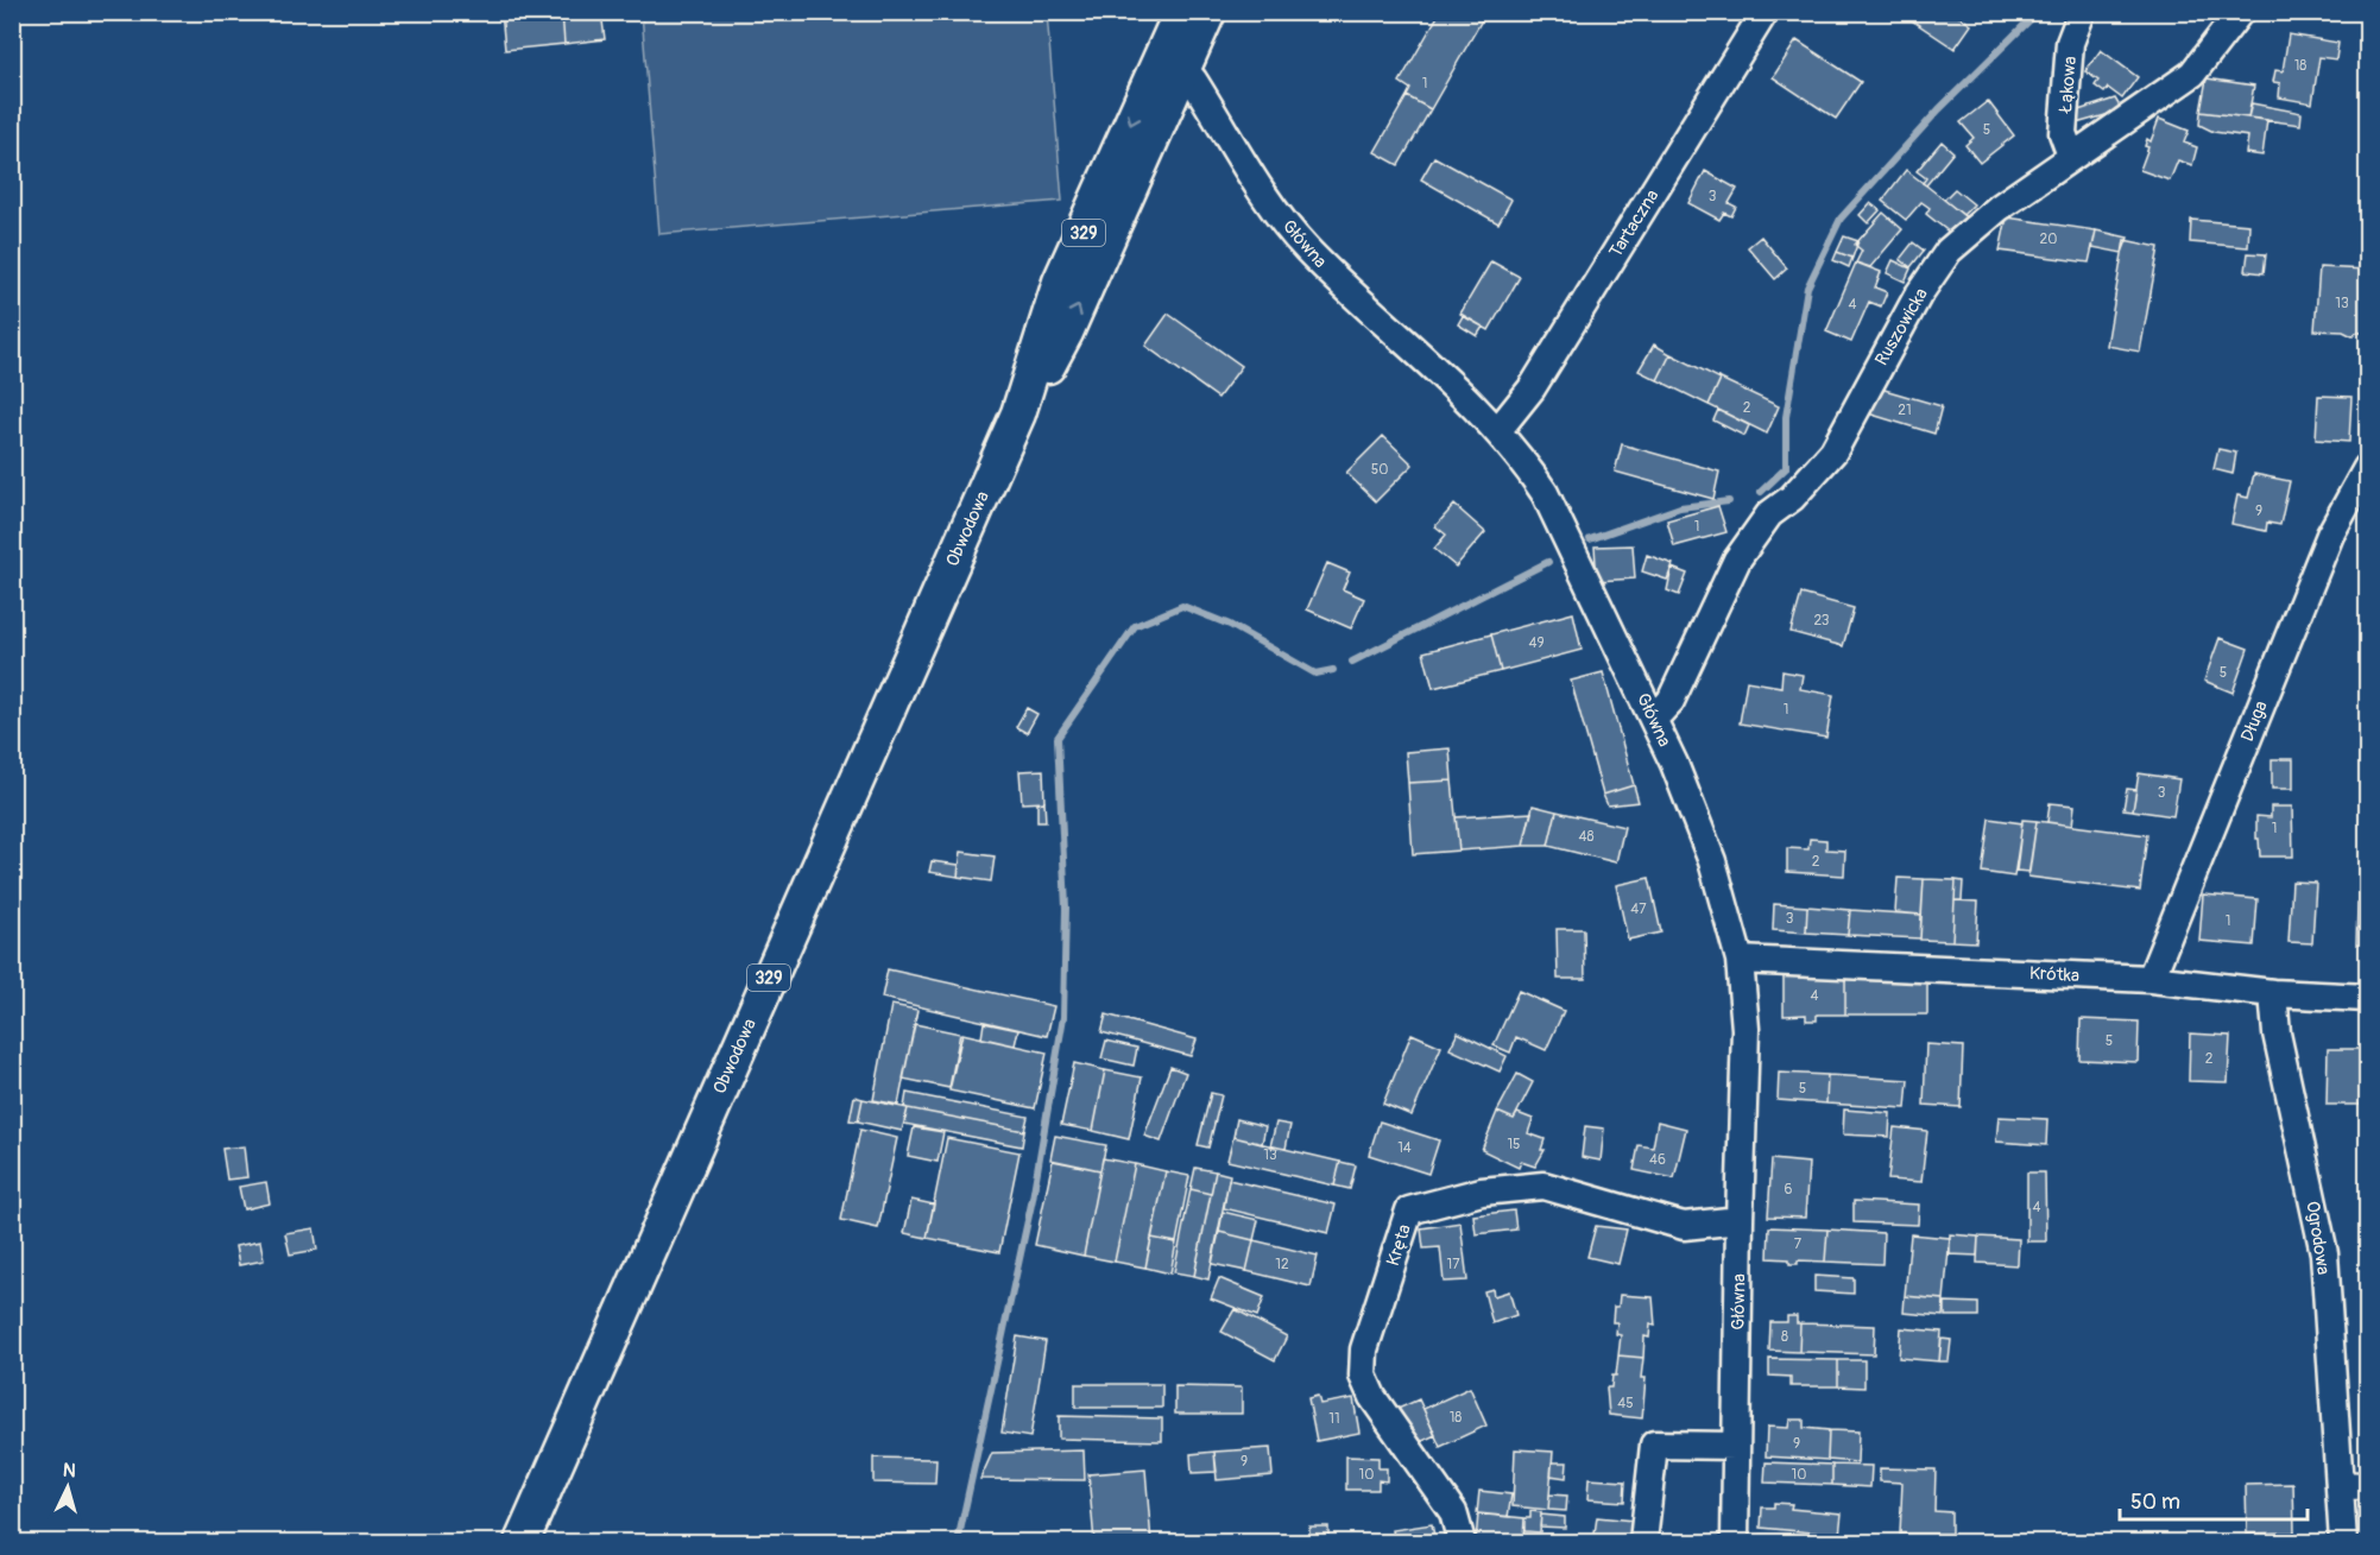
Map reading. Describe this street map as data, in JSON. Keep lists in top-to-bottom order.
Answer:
{
  "streets": {
    "main road": ["329", "Obwodowa"],
    "street": [
      "Łąkowa",
      "Tartaczna",
      "Główna",
      "Ruszowicka",
      "Długa",
      "Krótka",
      "Ogrodowa",
      "Kręta"
    ]
  },
  "crossings": [
    ["Łąkowa", "Ruszowicka"],
    ["Tartaczna", "Główna"],
    ["Główna", "Ruszowicka"],
    ["Główna", "Obwodowa"],
    ["Główna", "Krótka"],
    ["Główna", "Kręta"],
    ["Długa", "Krótka"],
    ["Krótka", "Ogrodowa"]
  ],
  "house_numbers": [
    "18",
    "1",
    "5",
    "3",
    "20",
    "13",
    "4",
    "2",
    "21",
    "50",
    "9",
    "1",
    "23",
    "49",
    "5",
    "1",
    "3",
    "1",
    "48",
    "2",
    "47",
    "3",
    "1",
    "4",
    "5",
    "2",
    "5",
    "15",
    "14",
    "13",
    "46",
    "6",
    "4",
    "7",
    "12",
    "17",
    "8",
    "45",
    "18",
    "11",
    "9",
    "9",
    "10",
    "10"
  ],
  "scale_bar": "50 m",
  "north": "top"
}
